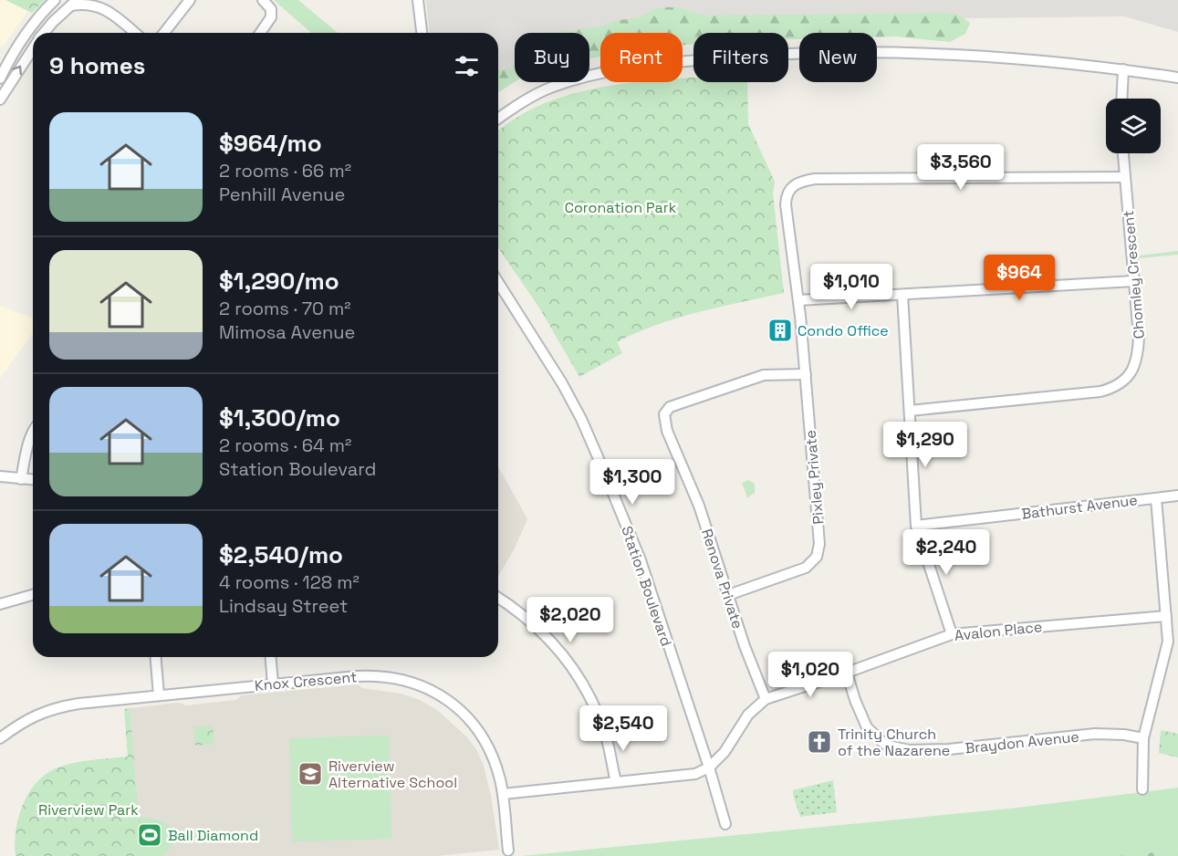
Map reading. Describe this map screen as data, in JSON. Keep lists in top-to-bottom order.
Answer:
{
  "streets": {
    "street": [
      "Chomley Crescent",
      "Pixley Private",
      "Bathurst Avenue",
      "Renova Private",
      "Station Boulevard",
      "Avalon Place",
      "Knox Crescent",
      "Braydon Avenue"
    ]
  },
  "crossings": [
    ["Chomley Crescent", "Pixley Private"],
    ["Pixley Private", "Renova Private"],
    ["Renova Private", "Avalon Place"],
    ["Station Boulevard", "Avalon Place"],
    ["Avalon Place", "Braydon Avenue"]
  ],
  "parks": ["Coronation Park", "Riverview Park"],
  "places": {
    "building": ["Condo Office"],
    "church": ["Trinity Church of the Nazarene"],
    "school or university": ["Riverview Alternative School"],
    "sports": ["Ball Diamond"]
  },
  "page": {
    "chip": [
      "Buy",
      "Rent",
      "Filters",
      "New"
    ],
    "heading": "9 homes",
    "list": [
      {
        "name": "$964/mo",
        "note": "2 rooms · 66 m² · Penhill Avenue"
      },
      {
        "name": "$1,290/mo",
        "note": "2 rooms · 70 m² · Mimosa Avenue"
      },
      {
        "name": "$1,300/mo",
        "note": "2 rooms · 64 m² · Station Boulevard"
      },
      {
        "name": "$2,540/mo",
        "note": "4 rooms · 128 m² · Lindsay Street"
      }
    ],
    "price": [
      "$3,560",
      "$964",
      "$1,010",
      "$1,290",
      "$1,300",
      "$2,240",
      "$2,020",
      "$1,020",
      "$2,540"
    ]
  }
}
